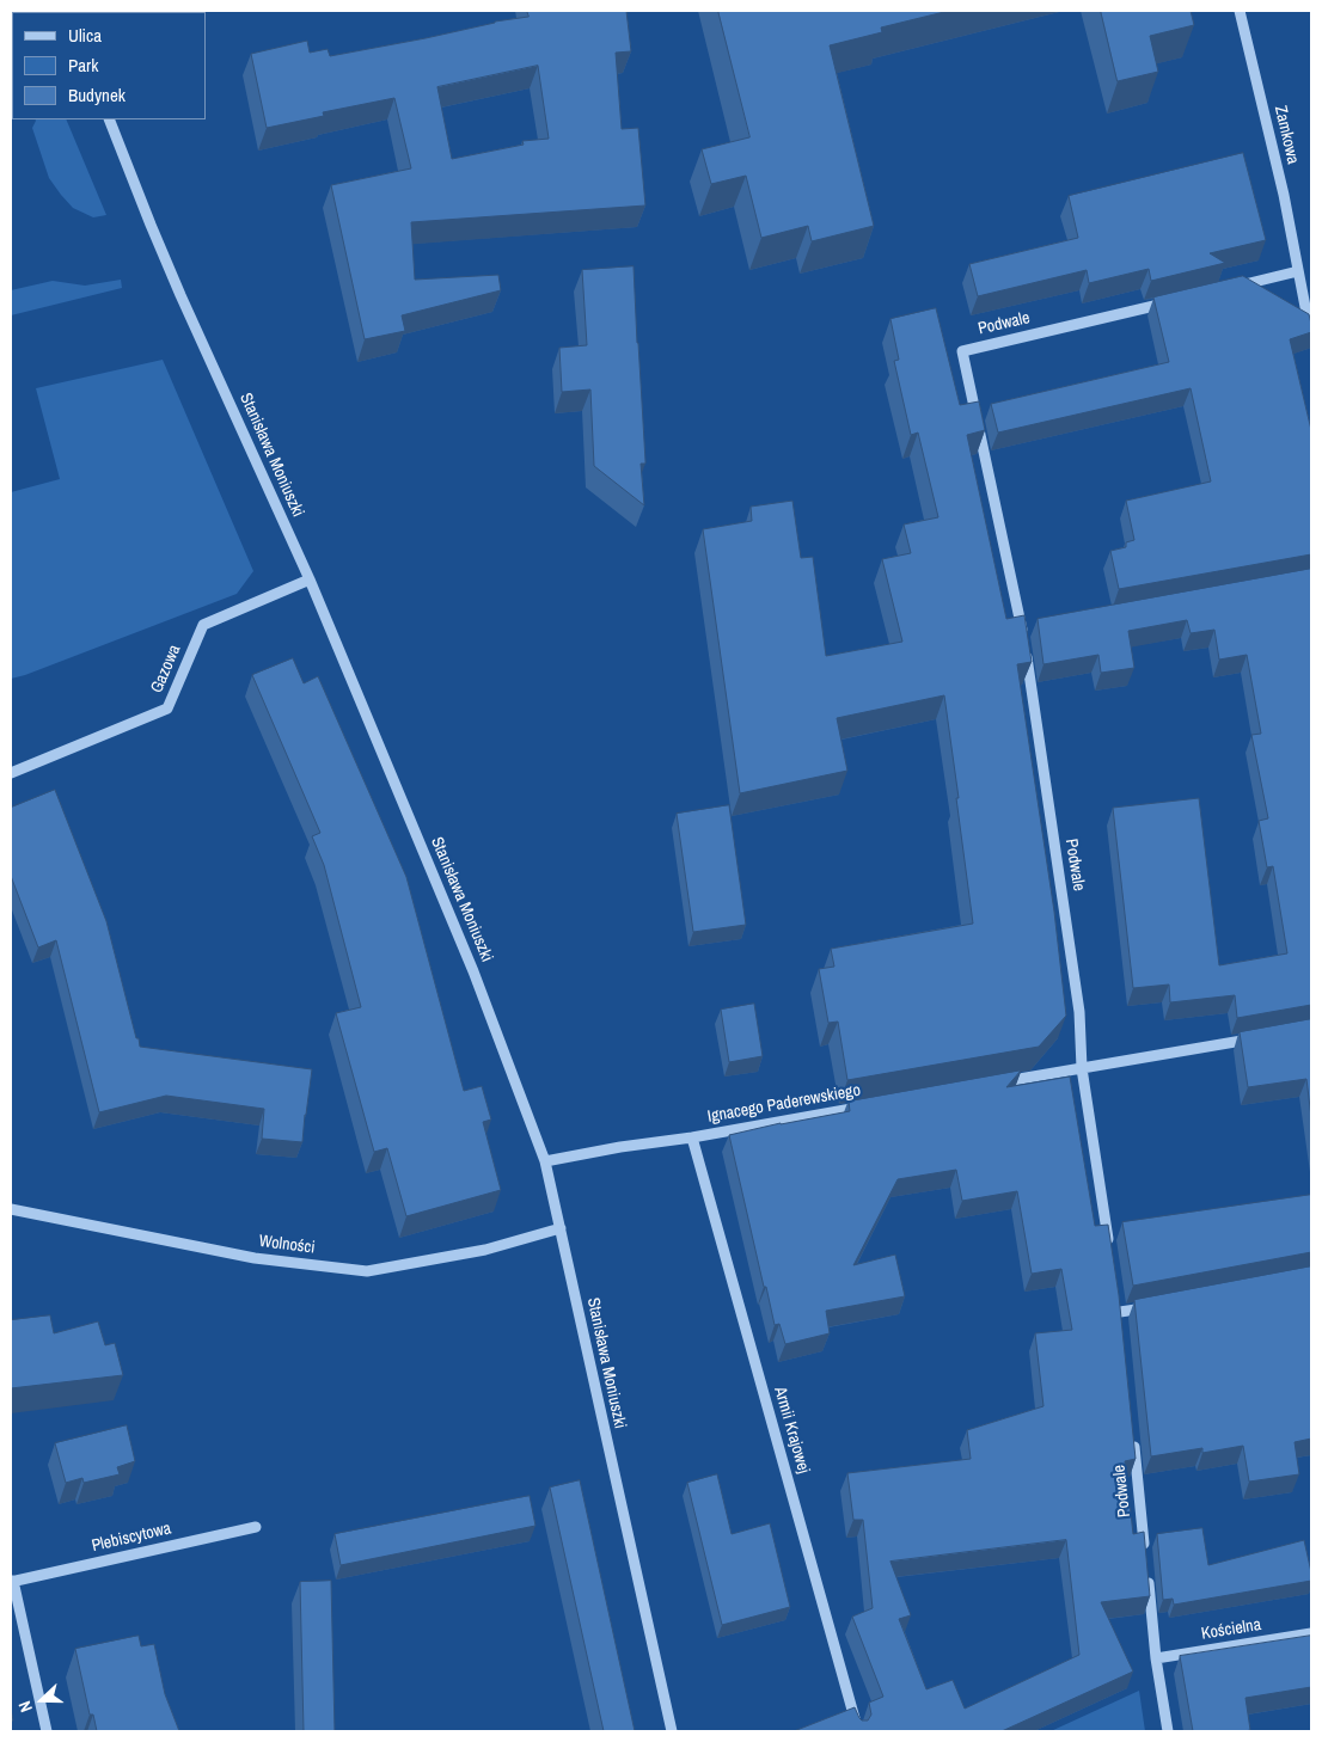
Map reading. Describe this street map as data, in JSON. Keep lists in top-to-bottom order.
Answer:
{
  "streets": {
    "street": [
      "Zamkowa",
      "Podwale",
      "Stanisława Moniuszki",
      "Gazowa",
      "Ignacego Paderewskiego",
      "Wolności",
      "Armii Krajowej",
      "Plebiscytowa",
      "Kościelna"
    ]
  },
  "crossings": [
    ["Stanisława Moniuszki", "Gazowa"],
    ["Stanisława Moniuszki", "Ignacego Paderewskiego"],
    ["Stanisława Moniuszki", "Wolności"],
    ["Ignacego Paderewskiego", "Armii Krajowej"]
  ],
  "legend": ["Ulica", "Park", "Budynek"],
  "north": "left"
}
